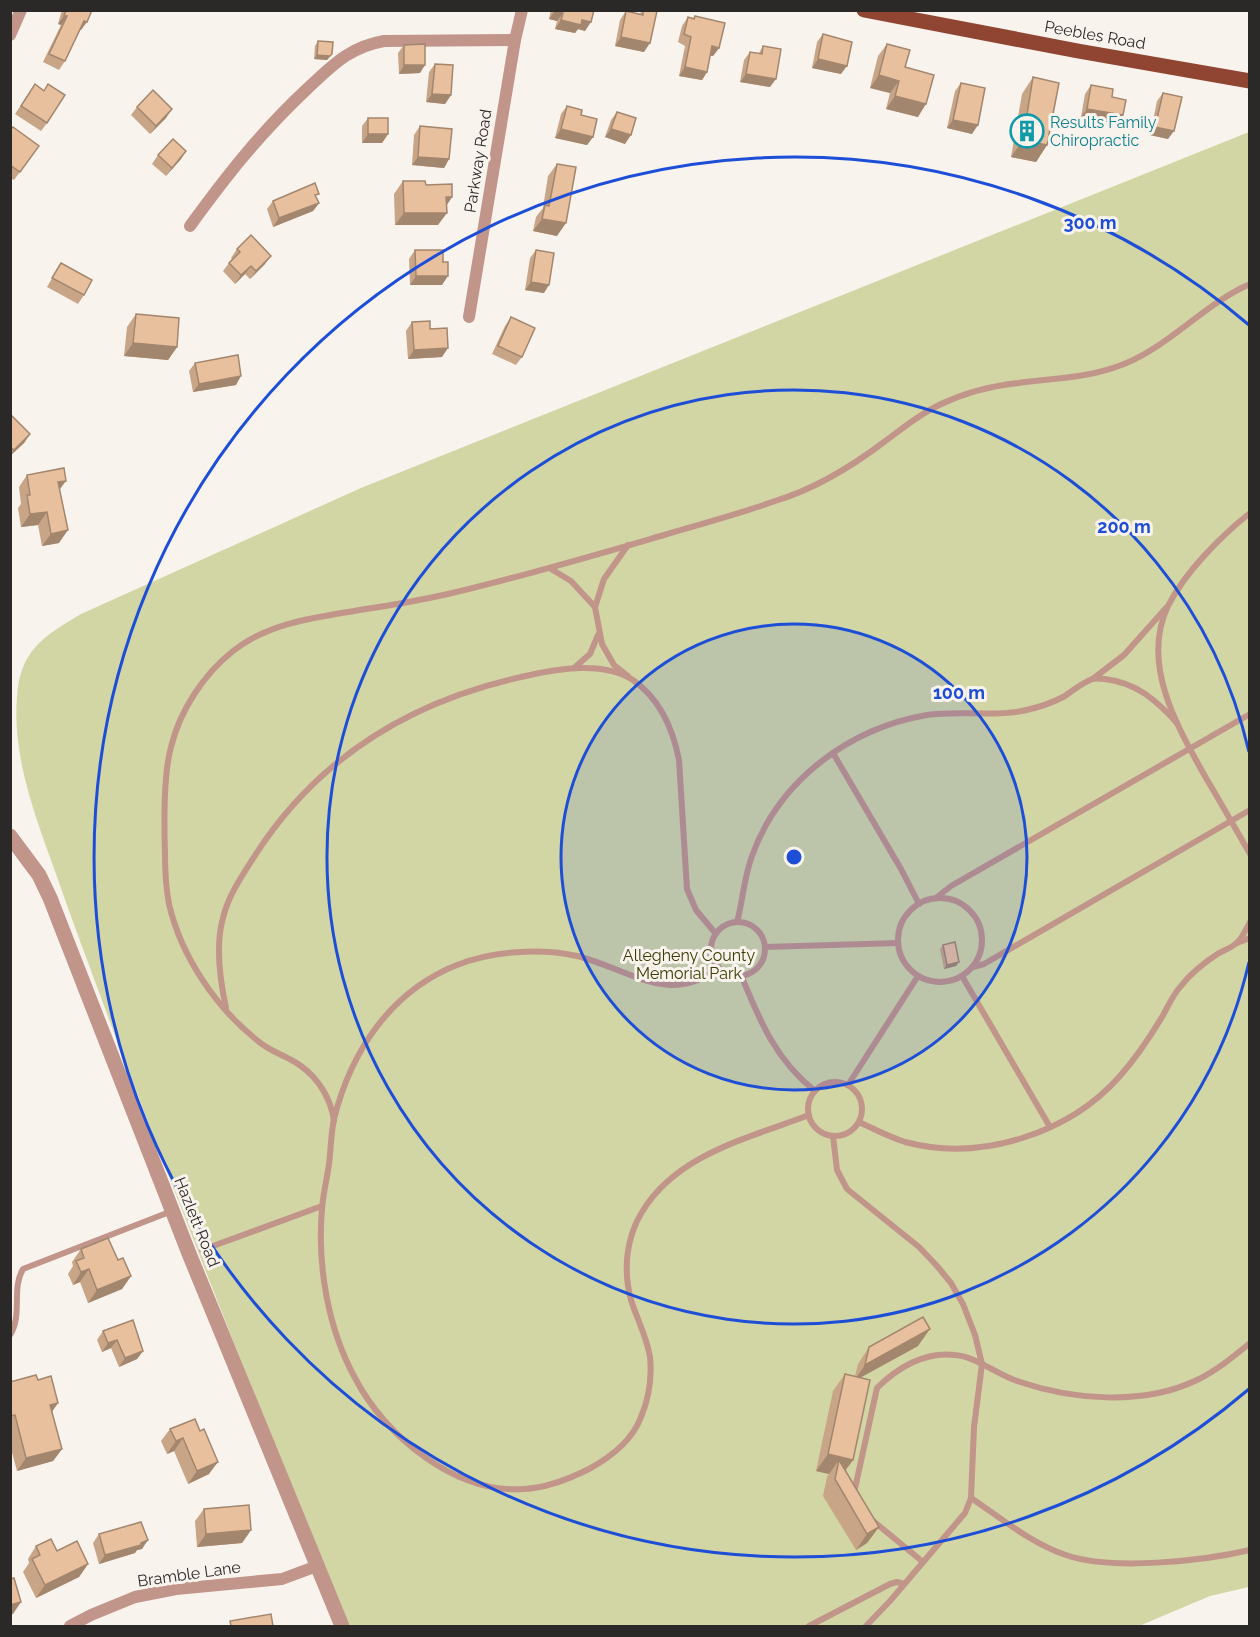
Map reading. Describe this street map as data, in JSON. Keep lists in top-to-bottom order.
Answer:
{
  "streets": {
    "main road": ["Peebles Road"],
    "street": ["Parkway Road", "Hazlett Road", "Bramble Lane"]
  },
  "crossings": [
    ["Hazlett Road", "Bramble Lane"]
  ],
  "parks": ["Allegheny County Memorial Park"],
  "places": {
    "building": ["Results Family Chiropractic"]
  },
  "rings": ["300 m", "200 m", "100 m"]
}
